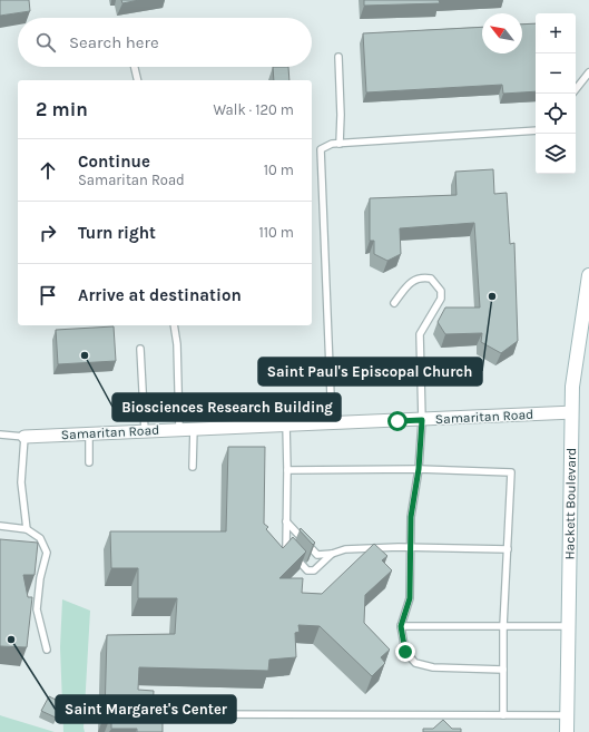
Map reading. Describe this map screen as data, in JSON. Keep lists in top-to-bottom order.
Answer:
{
  "streets": {
    "street": ["Samaritan Road", "Hackett Boulevard"]
  },
  "crossings": [
    ["Samaritan Road", "Hackett Boulevard"]
  ],
  "places": ["Saint Paul's Episcopal Church", "Biosciences Research Building", "Saint Margaret's Center"],
  "north": "top left",
  "page": {
    "map_buttons": ["+", "−"],
    "search": "Search here",
    "heading": ["2 min", "Walk · 120 m"],
    "list": [
      ["Continue", "Samaritan Road", "10 m"],
      ["Turn right", "110 m"],
      "Arrive at destination"
    ]
  }
}
